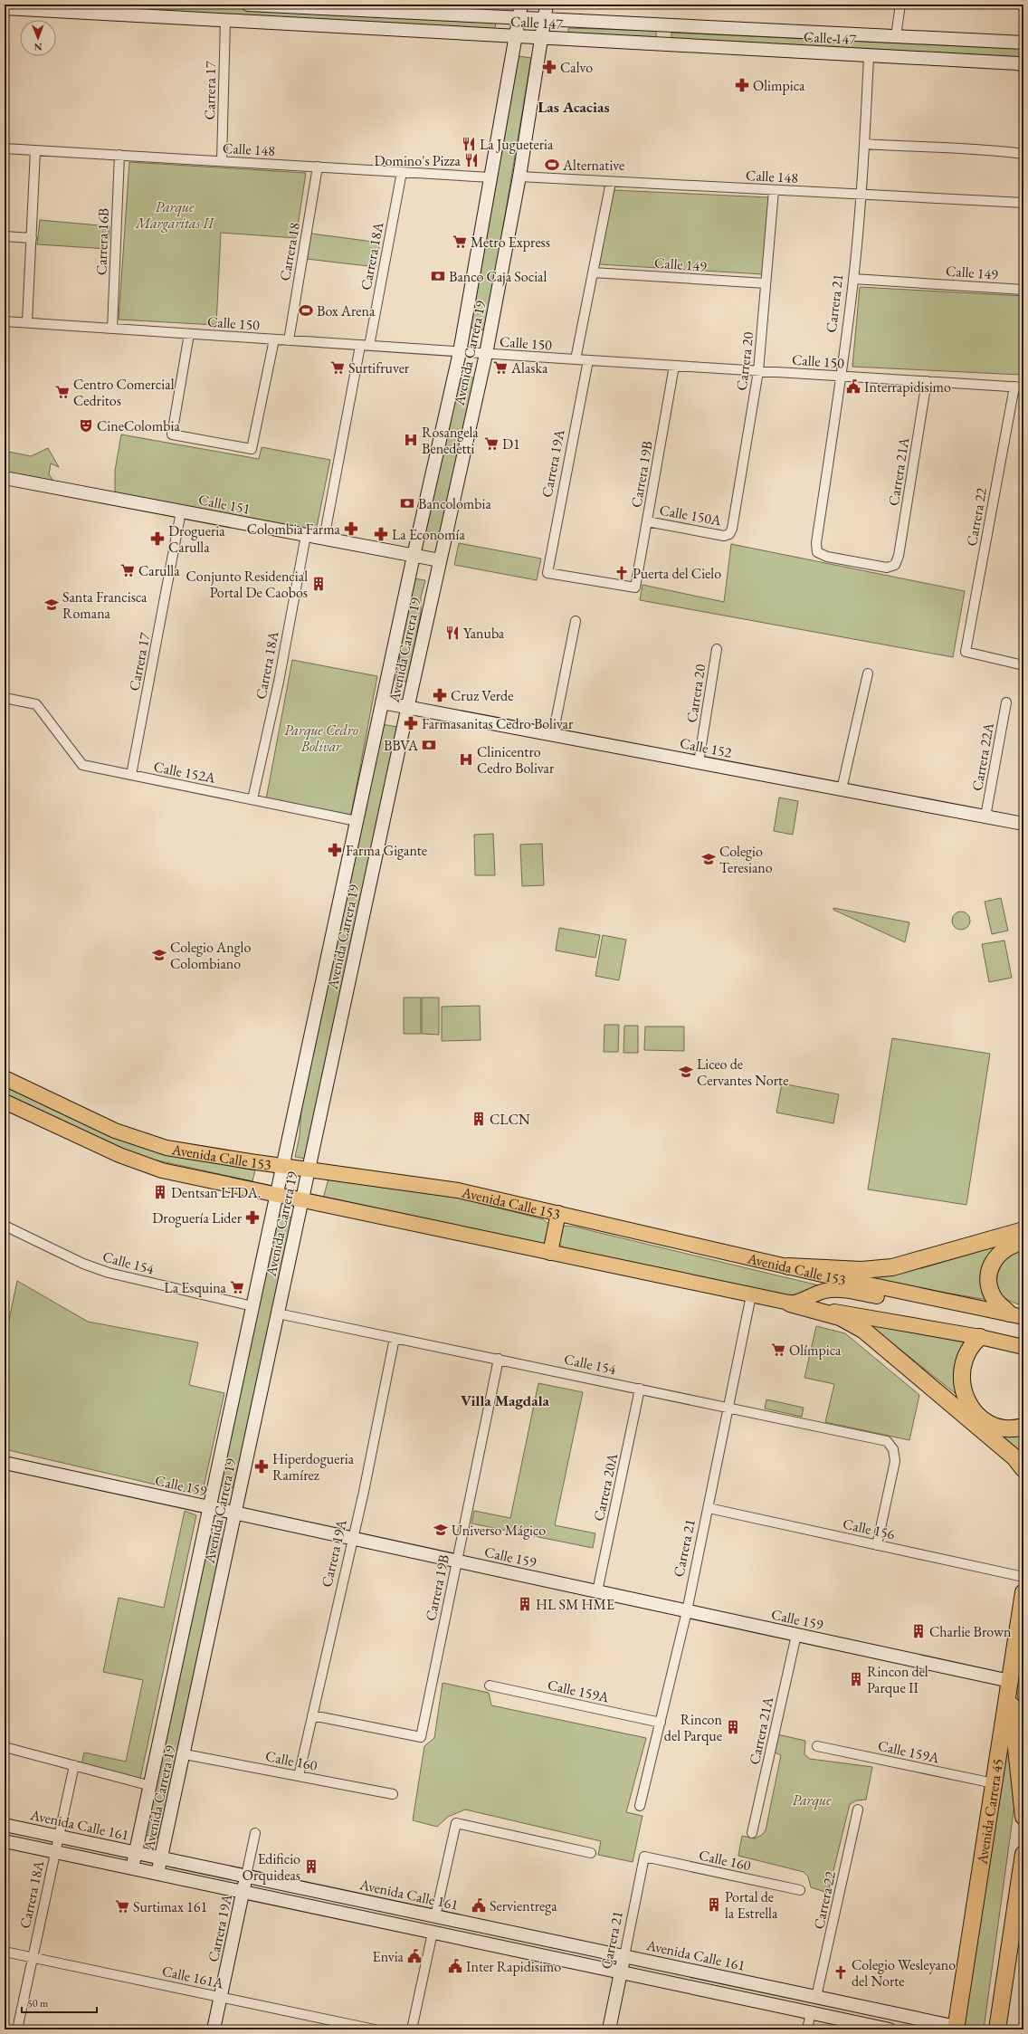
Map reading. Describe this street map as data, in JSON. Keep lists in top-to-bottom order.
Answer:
{
  "streets": {
    "highway": ["Avenida Carrera 45"],
    "main road": [
      "Calle 147",
      "Carrera 21",
      "Avenida Carrera 19",
      "Carrera 19A",
      "Calle 151",
      "Calle 152",
      "Avenida Calle 153",
      "Calle 159",
      "Avenida Calle 161"
    ],
    "street": [
      "Carrera 17",
      "Calle 148",
      "Carrera 16B",
      "Carrera 18",
      "Carrera 18A",
      "Calle 149",
      "Calle 150",
      "Carrera 20",
      "Carrera 21A",
      "Carrera 19B",
      "Calle 150A",
      "Carrera 22",
      "Carrera 22A",
      "Calle 152A",
      "Calle 154",
      "Carrera 20A",
      "Calle 156",
      "Calle 159A",
      "Calle 160",
      "Calle 161A"
    ]
  },
  "crossings": [
    ["Calle 147", "Carrera 17"],
    ["Calle 147", "Carrera 21"],
    ["Calle 147", "Avenida Carrera 19"],
    ["Carrera 17", "Calle 148"],
    ["Carrera 17", "Calle 151"],
    ["Carrera 17", "Calle 152A"],
    ["Calle 148", "Carrera 16B"],
    ["Calle 148", "Carrera 18"],
    ["Calle 148", "Carrera 18A"],
    ["Calle 148", "Carrera 21"],
    ["Calle 148", "Avenida Carrera 19"],
    ["Calle 148", "Carrera 20"],
    ["Carrera 16B", "Calle 150"],
    ["Carrera 18", "Calle 150"],
    ["Carrera 18A", "Calle 150"],
    ["Carrera 18A", "Calle 151"],
    ["Carrera 18A", "Calle 152A"],
    ["Carrera 18A", "Avenida Calle 161"],
    ["Carrera 18A", "Calle 161A"],
    ["Calle 149", "Carrera 21"],
    ["Calle 149", "Carrera 20"],
    ["Carrera 21", "Calle 150"],
    ["Carrera 21", "Carrera 21A"],
    ["Carrera 21", "Avenida Calle 153"],
    ["Carrera 21", "Calle 154"],
    ["Carrera 21", "Calle 159"],
    ["Carrera 21", "Calle 156"],
    ["Carrera 21", "Calle 159A"],
    ["Carrera 21", "Calle 160"],
    ["Carrera 21", "Avenida Calle 161"],
    ["Calle 150", "Avenida Carrera 19"],
    ["Calle 150", "Carrera 20"],
    ["Calle 150", "Carrera 19A"],
    ["Calle 150", "Carrera 21A"],
    ["Calle 150", "Carrera 19B"],
    ["Calle 150", "Carrera 22"],
    ["Avenida Carrera 19", "Calle 151"],
    ["Avenida Carrera 19", "Calle 152"],
    ["Avenida Carrera 19", "Calle 152A"],
    ["Avenida Carrera 19", "Avenida Calle 153"],
    ["Avenida Carrera 19", "Calle 154"],
    ["Avenida Carrera 19", "Calle 159"],
    ["Avenida Carrera 19", "Calle 160"],
    ["Avenida Carrera 19", "Avenida Calle 161"],
    ["Carrera 20", "Calle 150A"],
    ["Carrera 20", "Calle 152"],
    ["Carrera 19A", "Carrera 19B"],
    ["Carrera 19A", "Calle 154"],
    ["Carrera 19A", "Calle 159"],
    ["Carrera 19A", "Calle 160"],
    ["Carrera 19A", "Avenida Calle 161"],
    ["Carrera 19A", "Calle 161A"],
    ["Carrera 21A", "Calle 159"],
    ["Carrera 19B", "Calle 150A"],
    ["Carrera 19B", "Calle 154"],
    ["Carrera 19B", "Calle 159"],
    ["Carrera 22", "Avenida Calle 161"],
    ["Calle 152", "Carrera 22A"],
    ["Calle 154", "Carrera 20A"],
    ["Calle 154", "Calle 156"],
    ["Calle 159", "Carrera 20A"],
    ["Calle 159", "Avenida Carrera 45"],
    ["Calle 159A", "Avenida Carrera 45"],
    ["Avenida Carrera 45", "Avenida Calle 161"]
  ],
  "districts": ["Las Acacias", "Villa Magdala"],
  "parks": ["Parque Margaritas II", "Parque Cedro Bolívar", "Parque"],
  "places": {
    "pharmacy": [
      "Calvo",
      "Olimpica",
      "Colombia Farma",
      "La Economía",
      "Drogueria Carulla",
      "Cruz Verde",
      "Farmasanitas Cedro Bolivar",
      "Farma Gigante",
      "Droguería Lider",
      "Hiperdogueria Ramírez"
    ],
    "restaurant": ["La Jugueteria", "Domino's Pizza", "Yanuba"],
    "sports": ["Alternative", "Box Arena"],
    "supermarket": [
      "Metro Express",
      "Surtifruver",
      "Alaska",
      "Centro Comercial Cedritos",
      "D1",
      "Carulla",
      "La Esquina",
      "Olímpica",
      "Surtimax 161"
    ],
    "bank": ["Banco Caja Social", "Bancolombia", "BBVA"],
    "public building": [
      "Interrapidisimo",
      "Servientrega",
      "Envia",
      "Inter Rapidisimo"
    ],
    "theatre": ["CineColombia"],
    "hospital": ["Rosangela Benedetti", "Clinicentro Cedro Bolivar"],
    "church": ["Puerta del Cielo", "Colegio Wesleyano del Norte"],
    "building": [
      "Conjunto Residencial Portal De Caobos",
      "CLCN",
      "Dentsan LTDA.",
      "HL SM HME",
      "Charlie Brown",
      "Rincon del Parque II",
      "Rincon del Parque",
      "Edificio Orquideas",
      "Portal de la Estrella"
    ],
    "school or university": [
      "Santa Francisca Romana",
      "Colegio Teresiano",
      "Colegio Anglo Colombiano",
      "Liceo de Cervantes Norte",
      "Universo Mágico"
    ]
  },
  "scale_bar": "50 m",
  "north": "bottom"
}
